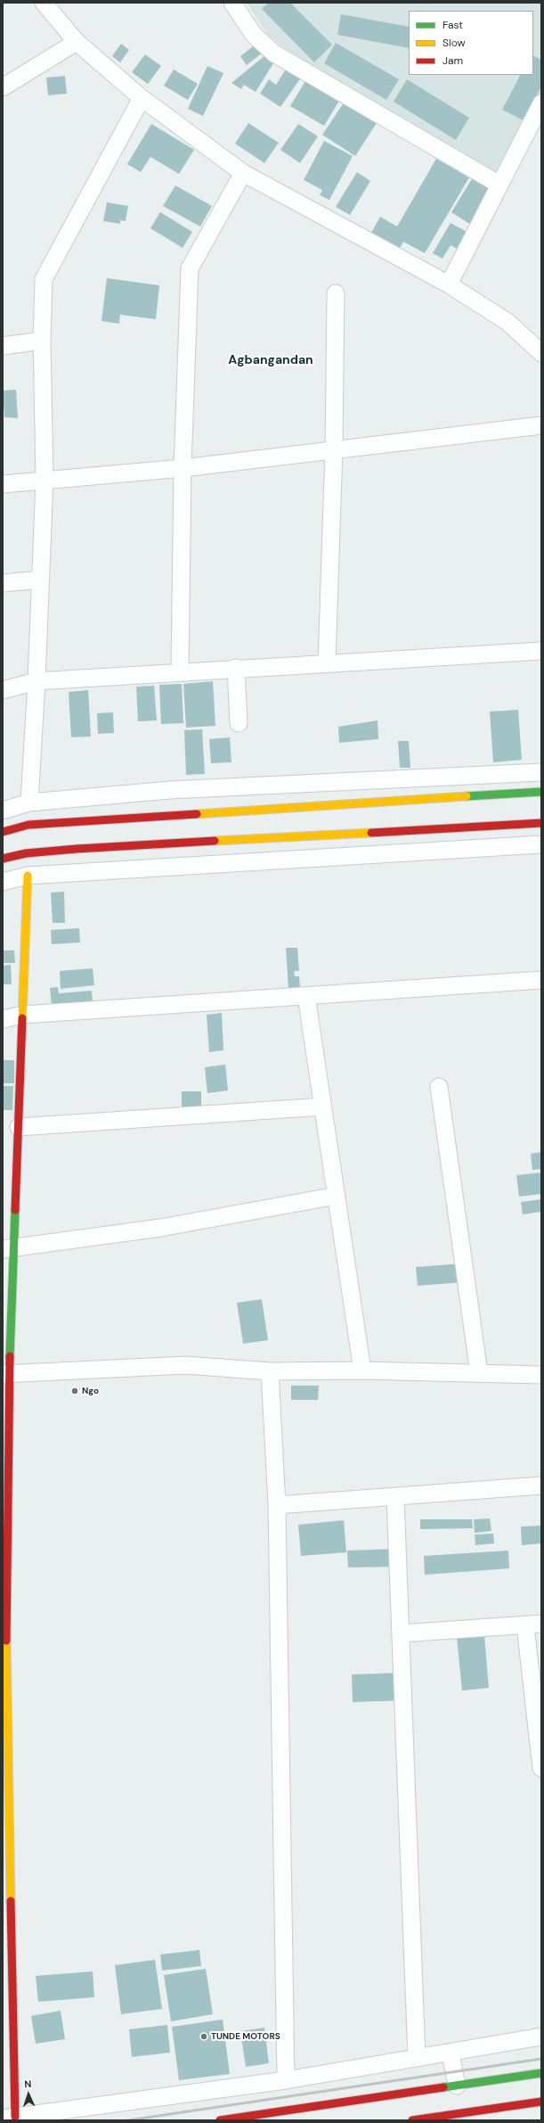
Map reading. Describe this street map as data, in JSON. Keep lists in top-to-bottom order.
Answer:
{
  "districts": ["Agbangandan"],
  "places": ["Ngo", "TUNDE MOTORS"],
  "legend": ["Fast", "Slow", "Jam"],
  "north": "top"
}
